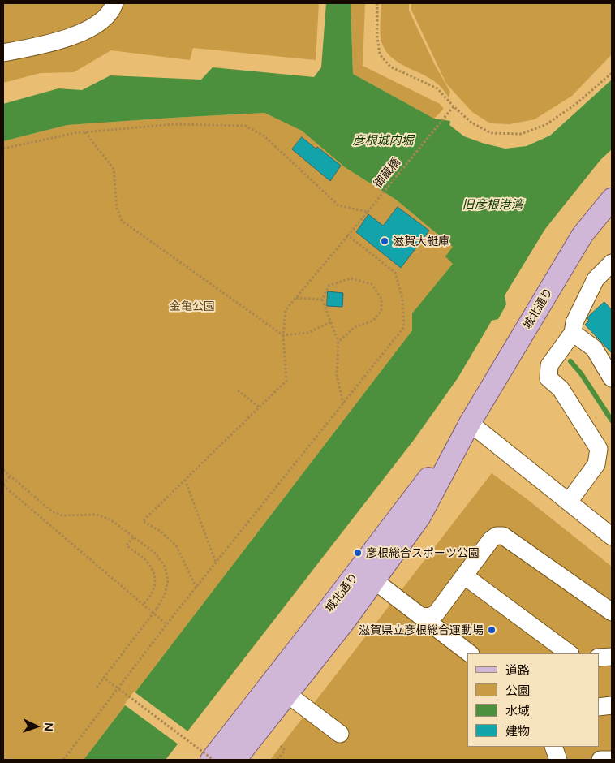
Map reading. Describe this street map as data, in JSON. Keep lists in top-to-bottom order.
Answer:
{
  "streets": {
    "main road": ["城北通り"],
    "path": ["御蔵橋"]
  },
  "water": ["彦根城内堀", "旧彦根港湾"],
  "parks": ["金亀公園"],
  "places": ["滋賀大艇庫", "彦根総合スポーツ公園", "滋賀県立彦根総合運動場"],
  "legend": [
    "道路",
    "公園",
    "水域",
    "建物"
  ],
  "north": "right"
}
